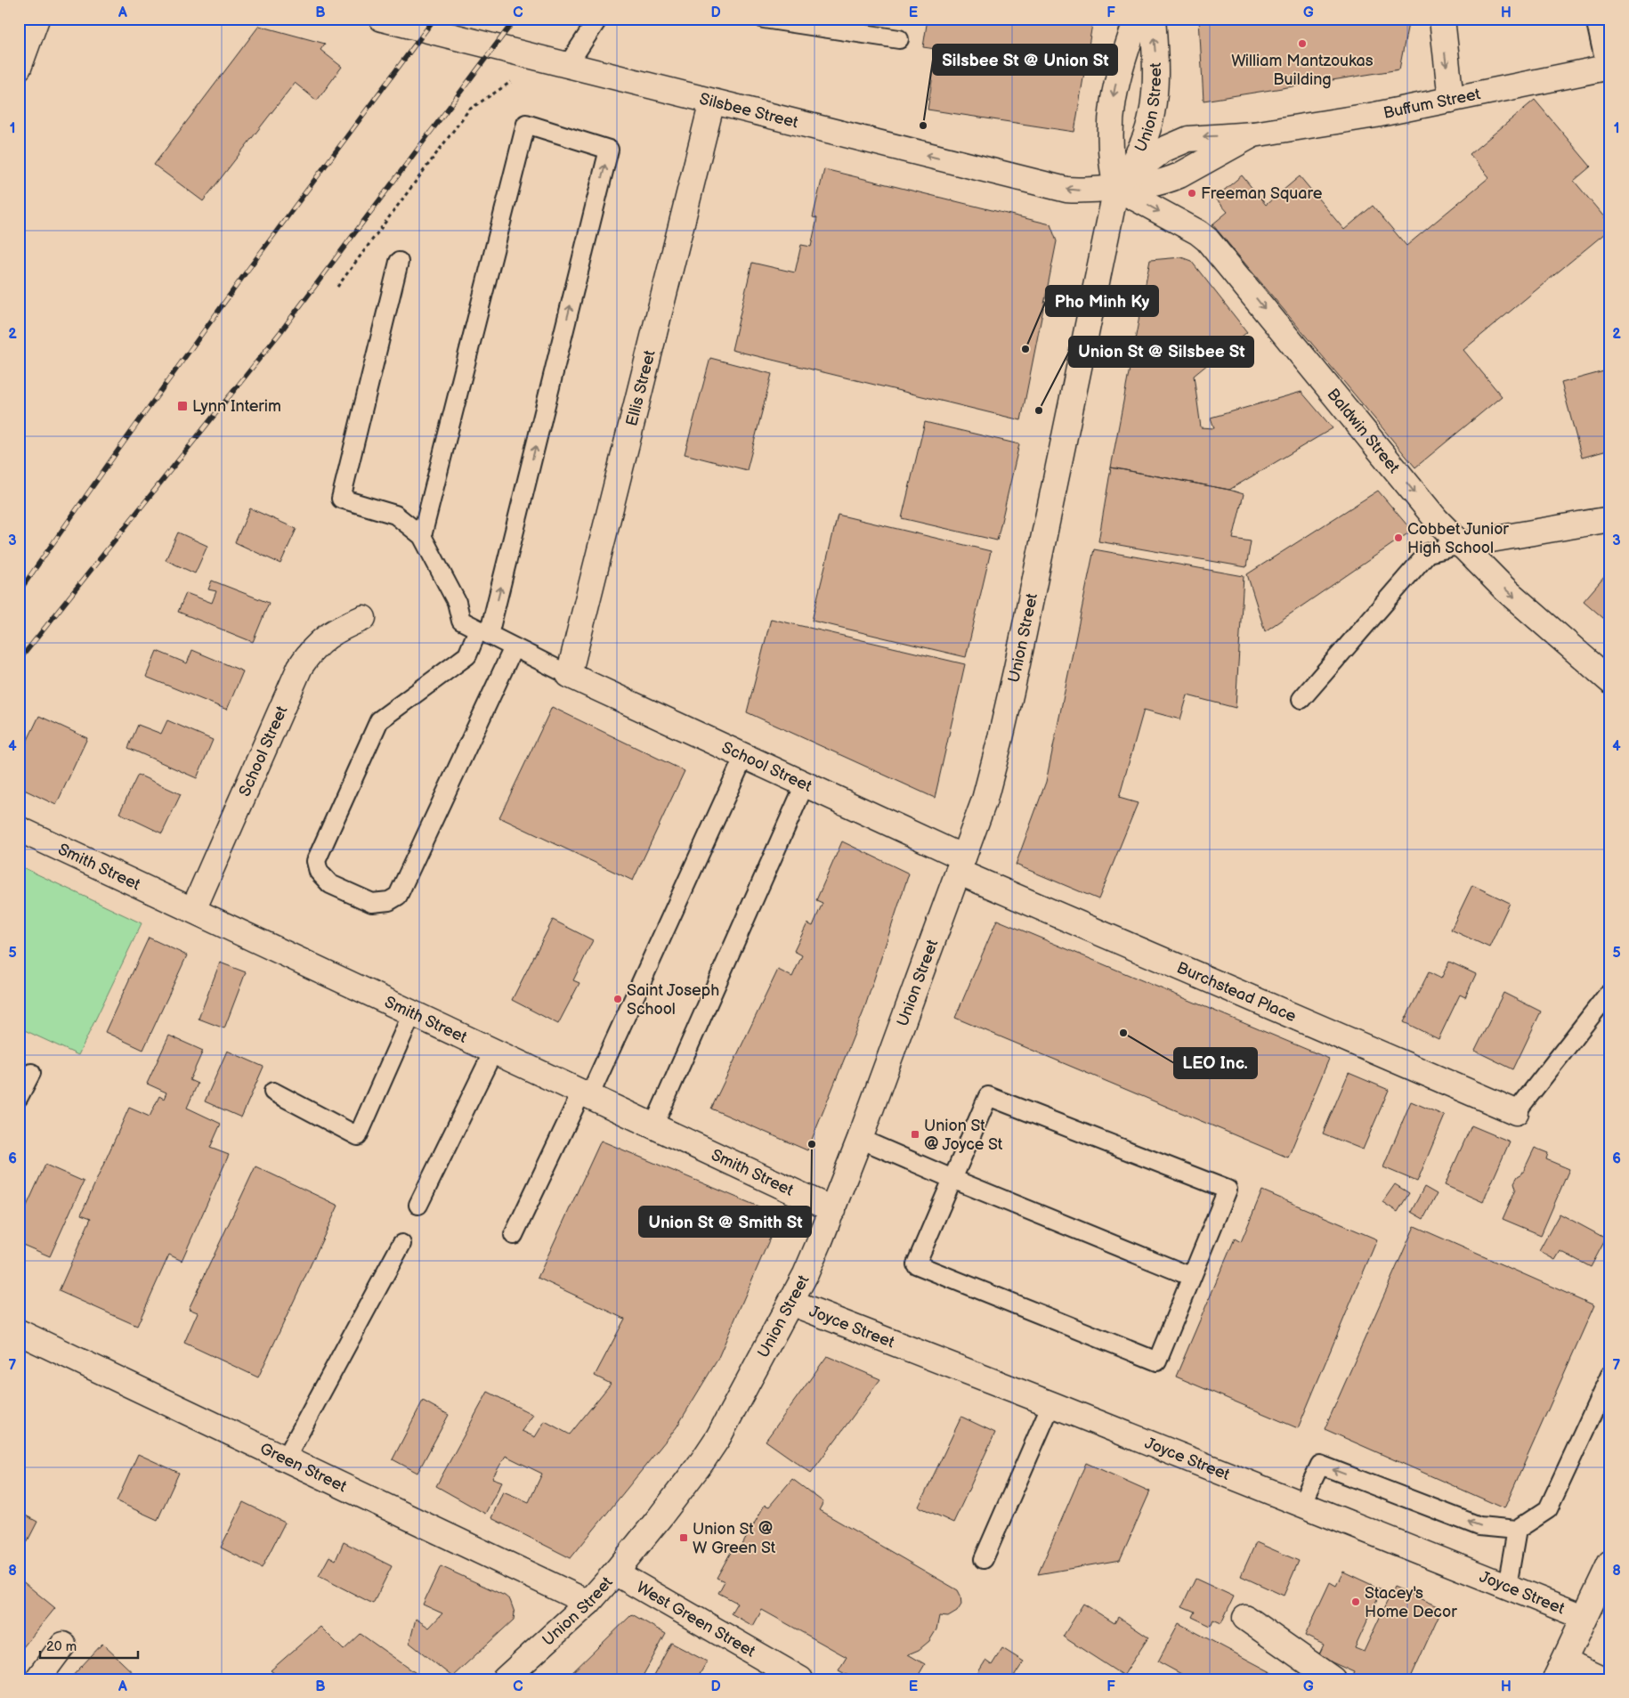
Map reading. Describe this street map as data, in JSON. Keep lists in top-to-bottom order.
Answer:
{
  "streets": {
    "street": [
      "Buffum Street",
      "Union Street",
      "Silsbee Street",
      "Ellis Street",
      "Baldwin Street",
      "School Street",
      "Smith Street",
      "Burchstead Place",
      "Joyce Street",
      "Green Street",
      "West Green Street"
    ]
  },
  "crossings": [
    ["Buffum Street", "Union Street"],
    ["Buffum Street", "Silsbee Street"],
    ["Buffum Street", "Baldwin Street"],
    ["Union Street", "Silsbee Street"],
    ["Union Street", "Baldwin Street"],
    ["Union Street", "School Street"],
    ["Union Street", "Smith Street"],
    ["Union Street", "Burchstead Place"],
    ["Union Street", "Joyce Street"],
    ["Union Street", "Green Street"],
    ["Union Street", "West Green Street"],
    ["Silsbee Street", "Ellis Street"],
    ["Silsbee Street", "Baldwin Street"],
    ["Ellis Street", "School Street"],
    ["School Street", "Smith Street"],
    ["School Street", "Burchstead Place"]
  ],
  "one_way": ["Silsbee Street", "Baldwin Street"],
  "places": {
    "other": [
      "William Mantzoukas Building",
      "Silsbee St @ Union St",
      "Freeman Square",
      "Pho Minh Ky",
      "Union St @ Silsbee St",
      "Cobbet Junior High School",
      "Saint Joseph School",
      "LEO Inc.",
      "Union St @ Smith St",
      "Stacey's Home Decor"
    ],
    "transit": ["Lynn Interim", "Union St @ Joyce St", "Union St @ W Green St"]
  },
  "scale_bar": "20 m",
  "grid": {
    "columns": [
      "A",
      "B",
      "C",
      "D",
      "E",
      "F",
      "G",
      "H"
    ],
    "rows": [
      "1",
      "2",
      "3",
      "4",
      "5",
      "6",
      "7",
      "8"
    ]
  }
}
